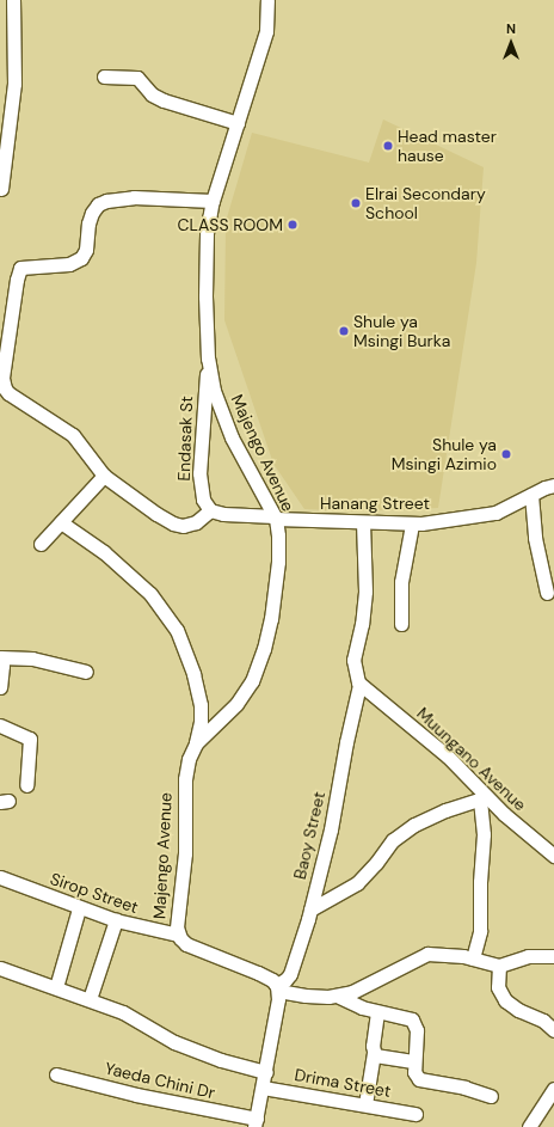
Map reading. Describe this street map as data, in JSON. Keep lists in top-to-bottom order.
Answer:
{
  "streets": {
    "street": [
      "Endasak St",
      "Majengo Avenue",
      "Hanang Street",
      "Muungano Avenue",
      "Baoy Street",
      "Sirop Street",
      "Yaeda Chini Dr",
      "Drima Street"
    ]
  },
  "crossings": [
    ["Endasak St", "Majengo Avenue"],
    ["Majengo Avenue", "Hanang Street"],
    ["Majengo Avenue", "Baoy Street"],
    ["Majengo Avenue", "Sirop Street"],
    ["Muungano Avenue", "Baoy Street"]
  ],
  "places": [
    "Head master hause",
    "Elrai Secondary School",
    "CLASS ROOM",
    "Shule ya Msingi Burka",
    "Shule ya Msingi Azimio"
  ],
  "north": "top"
}
